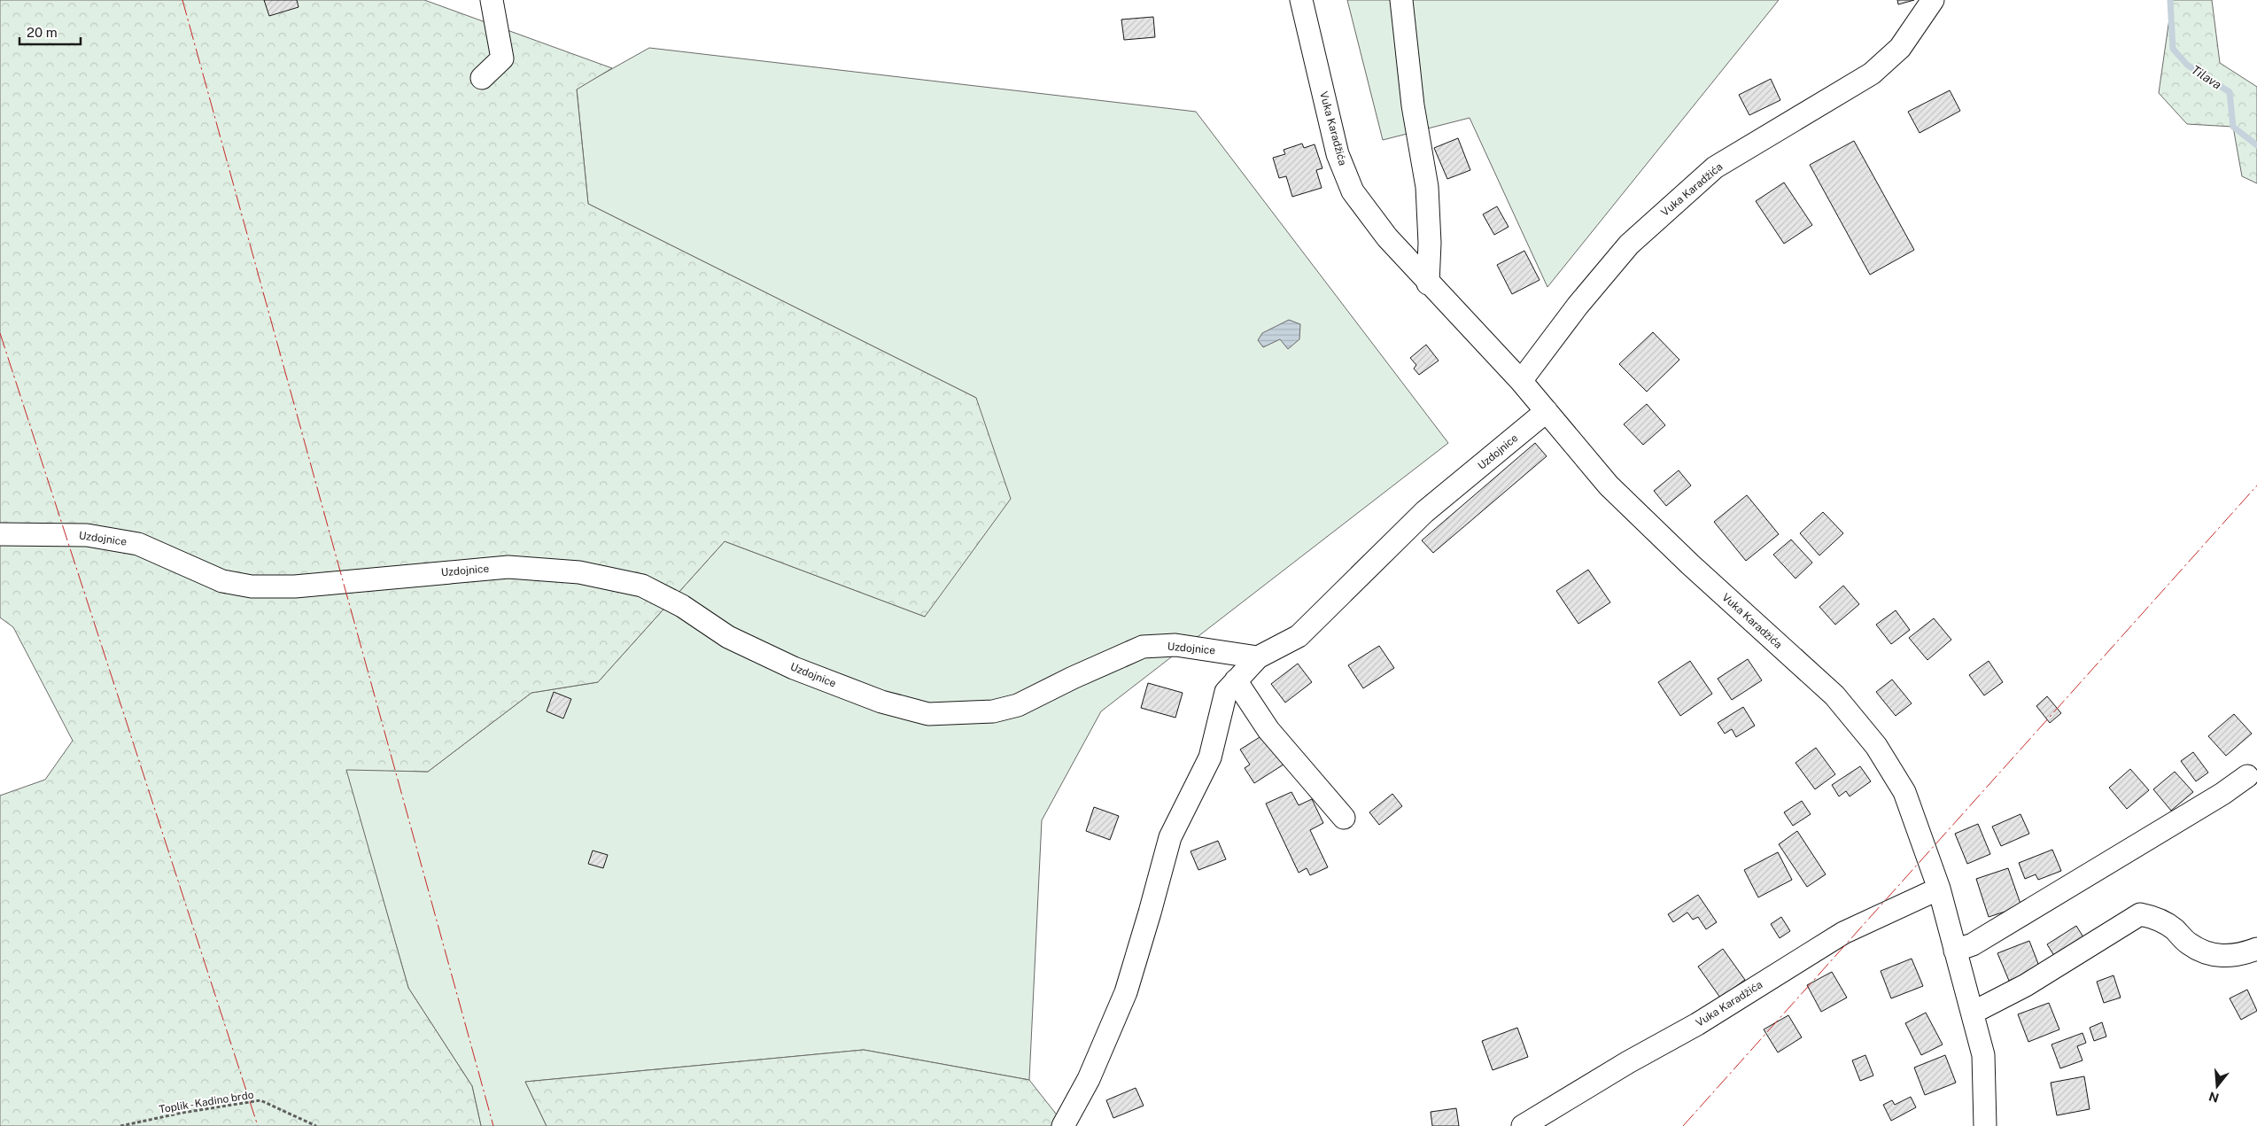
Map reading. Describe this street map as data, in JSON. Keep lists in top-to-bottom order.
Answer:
{
  "streets": {
    "street": ["Vuka Karadžića", "Uzdojnice"],
    "path": ["Toplik - Kadino brdo"]
  },
  "crossings": [
    ["Vuka Karadžića", "Uzdojnice"]
  ],
  "water": ["Tilava"],
  "scale_bar": "20 m",
  "north": "bottom"
}
